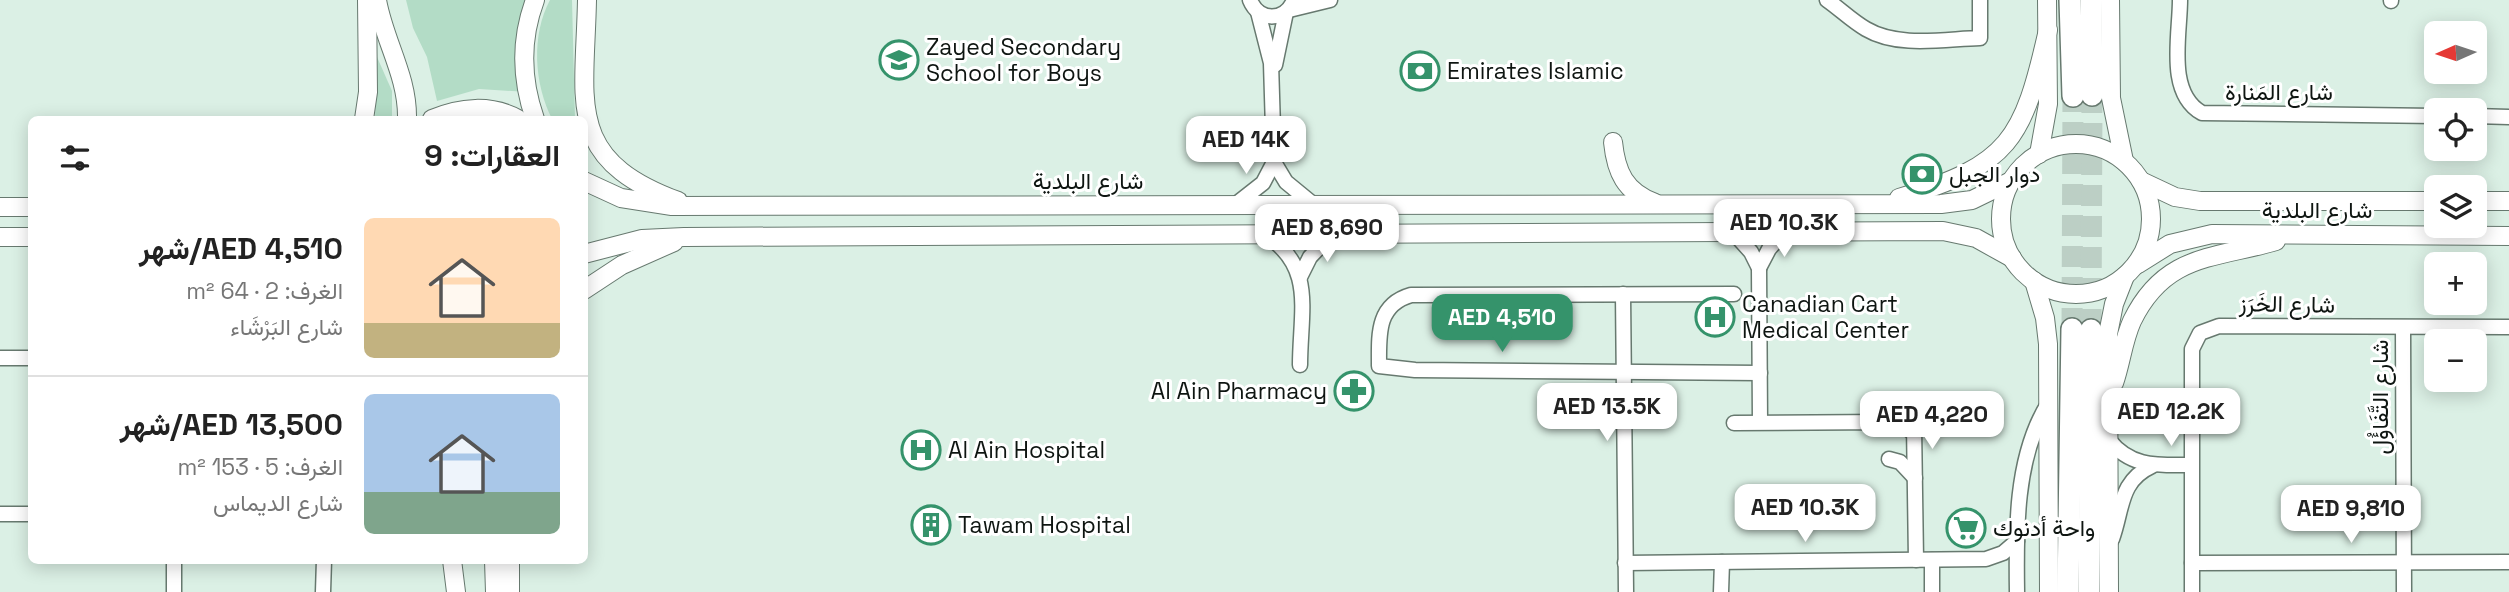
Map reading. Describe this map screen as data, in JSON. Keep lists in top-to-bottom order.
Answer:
{
  "streets": {
    "main road": ["شارع البلدية"],
    "street": ["شارع المَنارة", "شارع الخَرَز", "شارع التَّفَاؤُل"]
  },
  "crossings": [
    ["شارع الخَرَز", "شارع التَّفَاؤُل"]
  ],
  "places": {
    "school or university": ["Zayed Secondary School for Boys"],
    "bank": ["Emirates Islamic", "دوار الجبل"],
    "hospital": ["Canadian Cart Medical Center", "Al Ain Hospital"],
    "pharmacy": ["Al Ain Pharmacy"],
    "building": ["Tawam Hospital"],
    "supermarket": ["واحة أدنوك"]
  },
  "north": "left",
  "page": {
    "map_buttons": ["+", "−"],
    "price": [
      "AED 14K",
      "AED 10.3K",
      "AED 8,690",
      "AED 4,510",
      "AED 13.5K",
      "AED 12.2K",
      "AED 4,220",
      "AED 10.3K",
      "AED 9,810"
    ],
    "heading": "العقارات: 9",
    "list": [
      {
        "name": "AED 4,510/شهر",
        "note": "الغرف: 2 · 64 m² · شارع البَرْشَاء"
      },
      {
        "name": "AED 13,500/شهر",
        "note": "الغرف: 5 · 153 m² · شارع الديماس"
      }
    ]
  }
}
